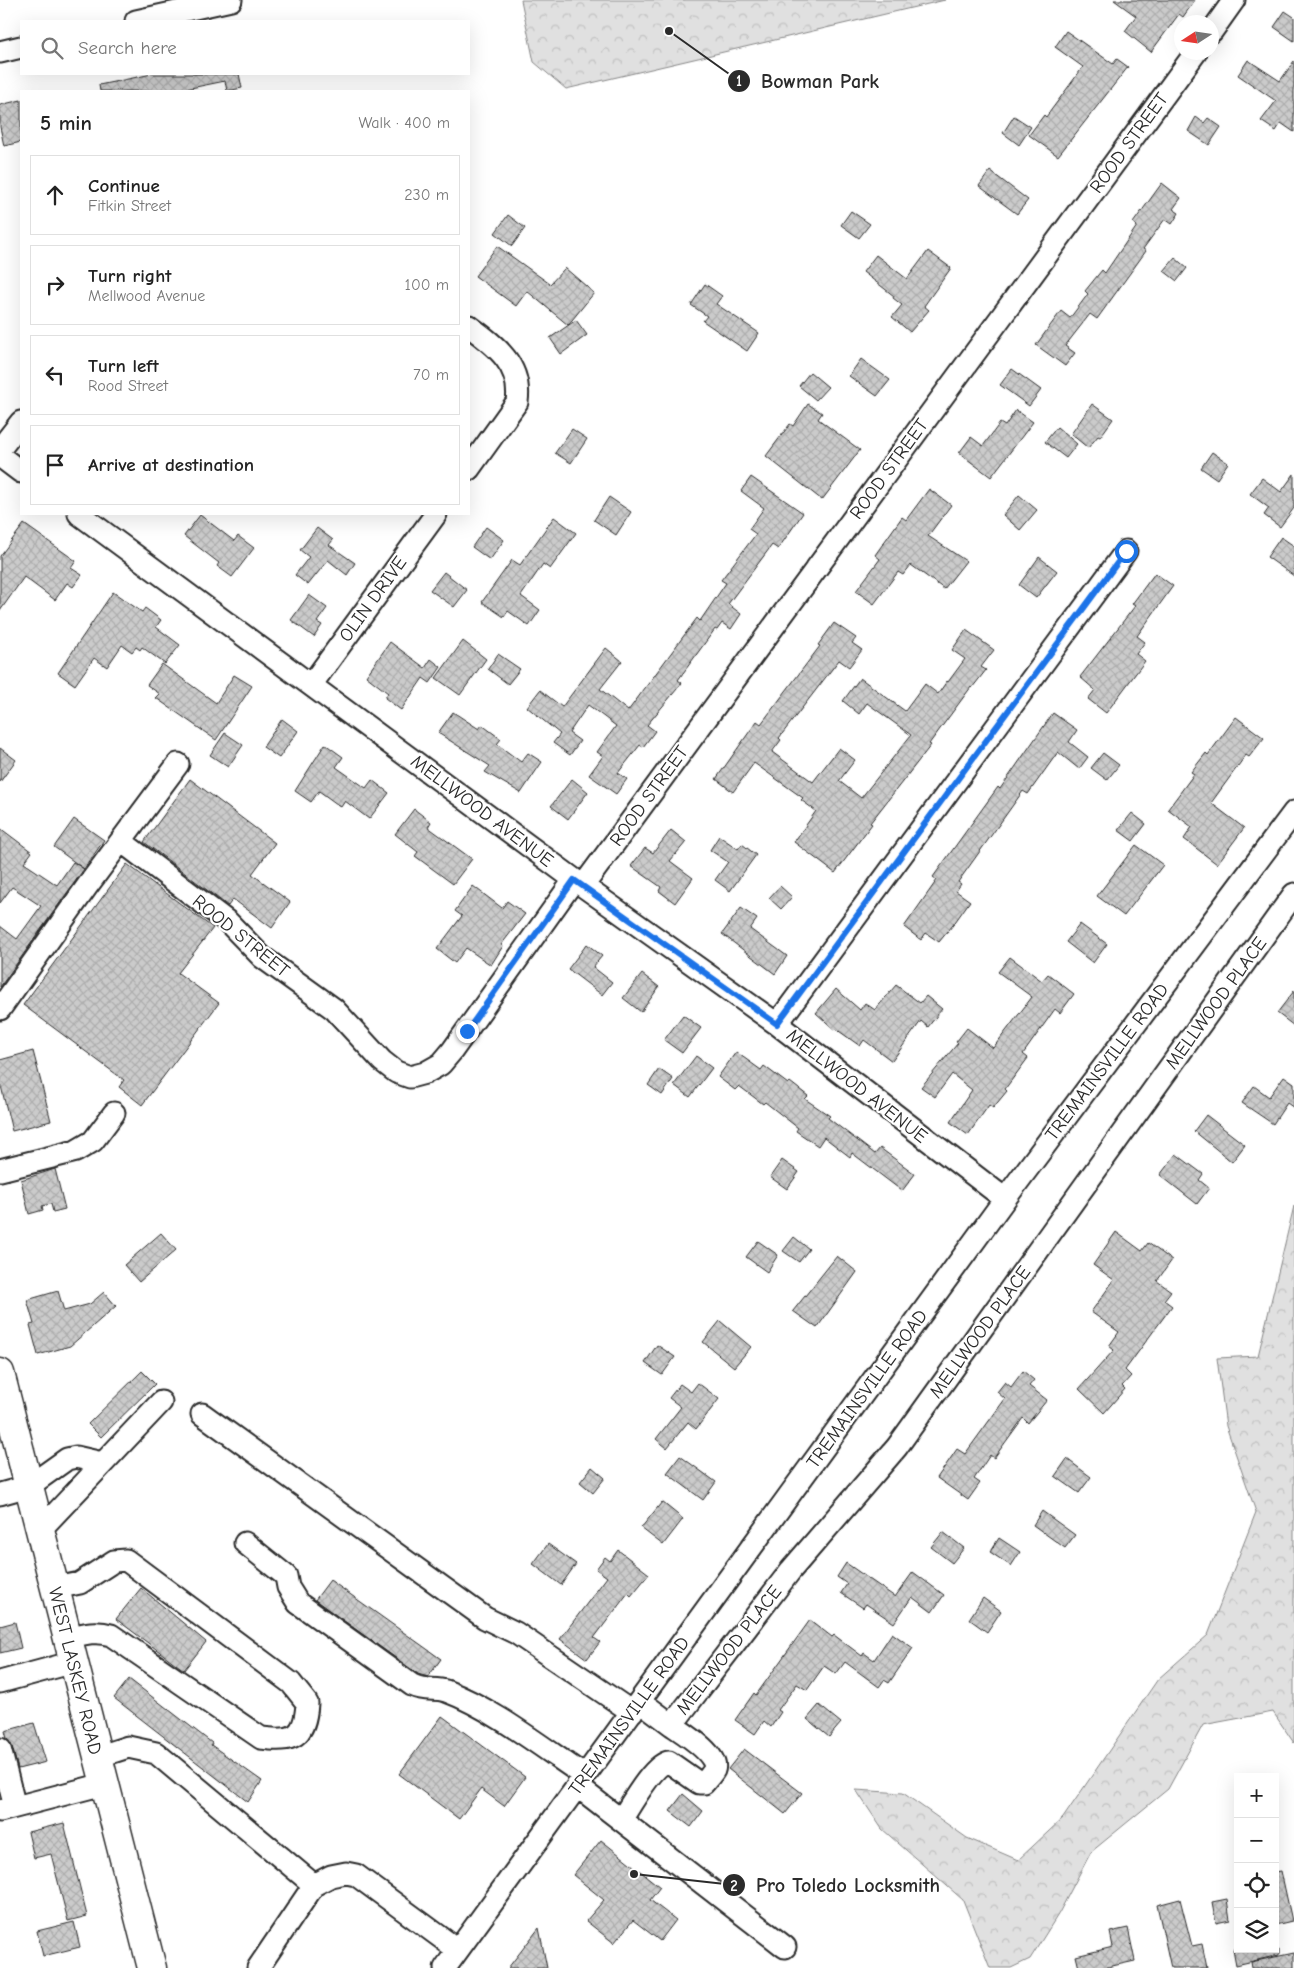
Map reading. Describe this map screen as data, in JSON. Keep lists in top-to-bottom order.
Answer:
{
  "streets": {
    "main road": ["WEST LASKEY ROAD"],
    "street": [
      "ROOD STREET",
      "OLIN DRIVE",
      "MELLWOOD AVENUE",
      "MELLWOOD PLACE",
      "TREMAINSVILLE ROAD"
    ]
  },
  "crossings": [
    ["ROOD STREET", "MELLWOOD AVENUE"],
    ["OLIN DRIVE", "MELLWOOD AVENUE"],
    ["MELLWOOD AVENUE", "TREMAINSVILLE ROAD"],
    ["MELLWOOD PLACE", "TREMAINSVILLE ROAD"]
  ],
  "places": ["Bowman Park", "Pro Toledo Locksmith"],
  "north": "left",
  "page": {
    "search": "Search here",
    "heading": ["5 min", "Walk · 400 m"],
    "list": [
      ["Continue", "Fitkin Street", "230 m"],
      ["Turn right", "Mellwood Avenue", "100 m"],
      ["Turn left", "Rood Street", "70 m"],
      "Arrive at destination"
    ],
    "map_buttons": ["+", "−"]
  }
}
